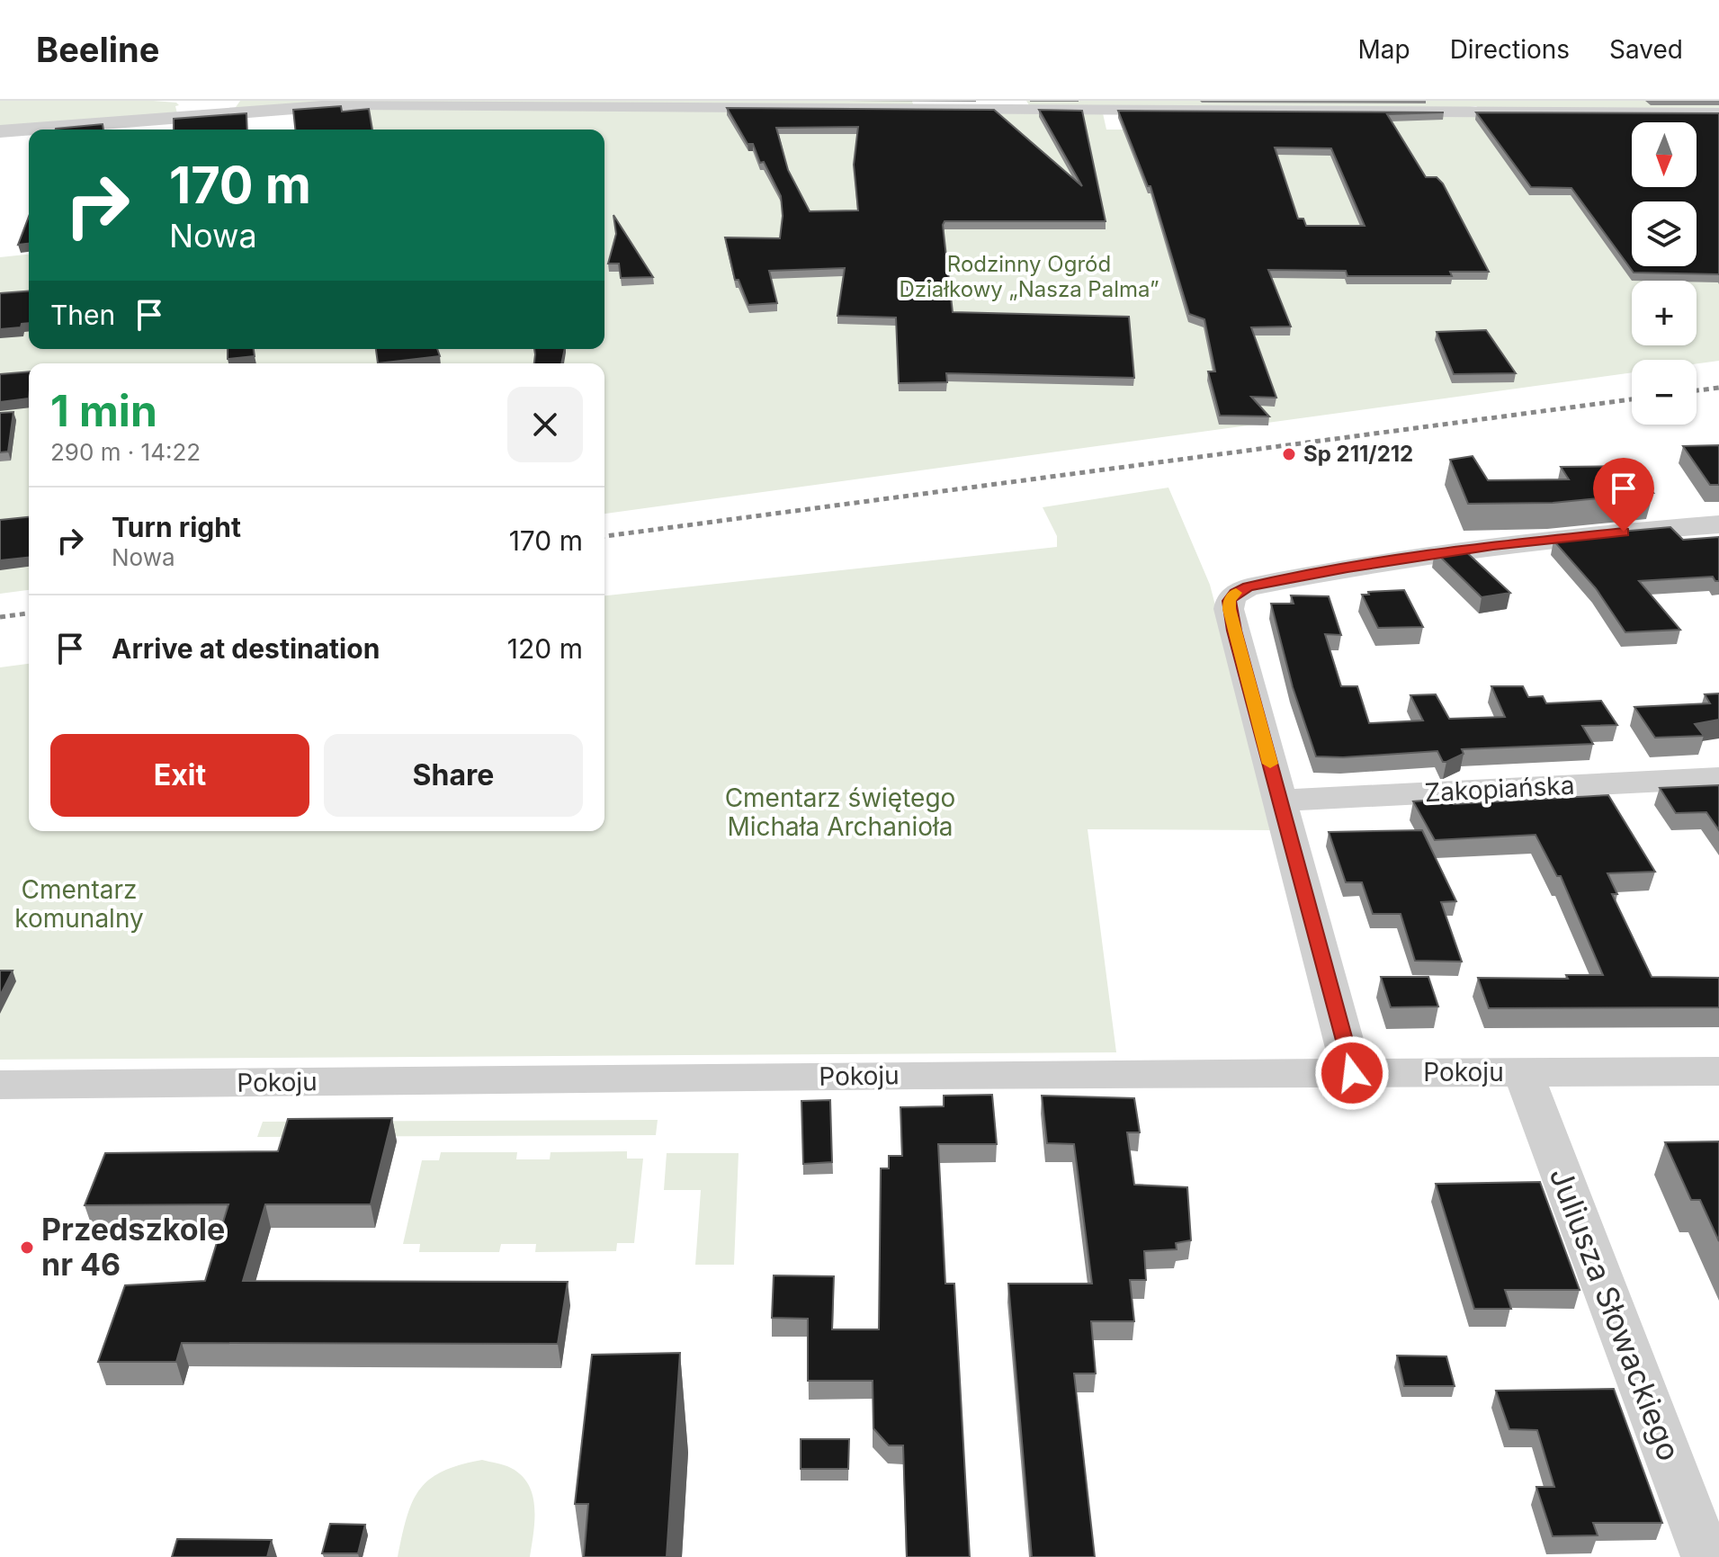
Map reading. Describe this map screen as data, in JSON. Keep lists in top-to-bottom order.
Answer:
{
  "streets": {
    "street": ["Zakopiańska", "Pokoju", "Juliusza Słowackiego"]
  },
  "crossings": [
    ["Pokoju", "Juliusza Słowackiego"]
  ],
  "parks": ["Rodzinny Ogród Działkowy „Nasza Palma”", "Cmentarz świętego Michała Archanioła", "Cmentarz komunalny"],
  "places": ["Sp 211/212", "Przedszkole nr 46"],
  "north": "bottom",
  "page": {
    "header": "Beeline",
    "nav": ["Map", "Directions", "Saved"],
    "map_buttons": ["+", "−"],
    "turn": ["170 m", "Nowa"],
    "then": "Then",
    "heading": ["1 min", "290 m · 14:22"],
    "list": [
      {
        "name": "Turn right",
        "note": "Nowa",
        "value": "170 m"
      },
      {
        "name": "Arrive at destination",
        "value": "120 m"
      }
    ],
    "buttons": ["Exit", "Share"]
  }
}
